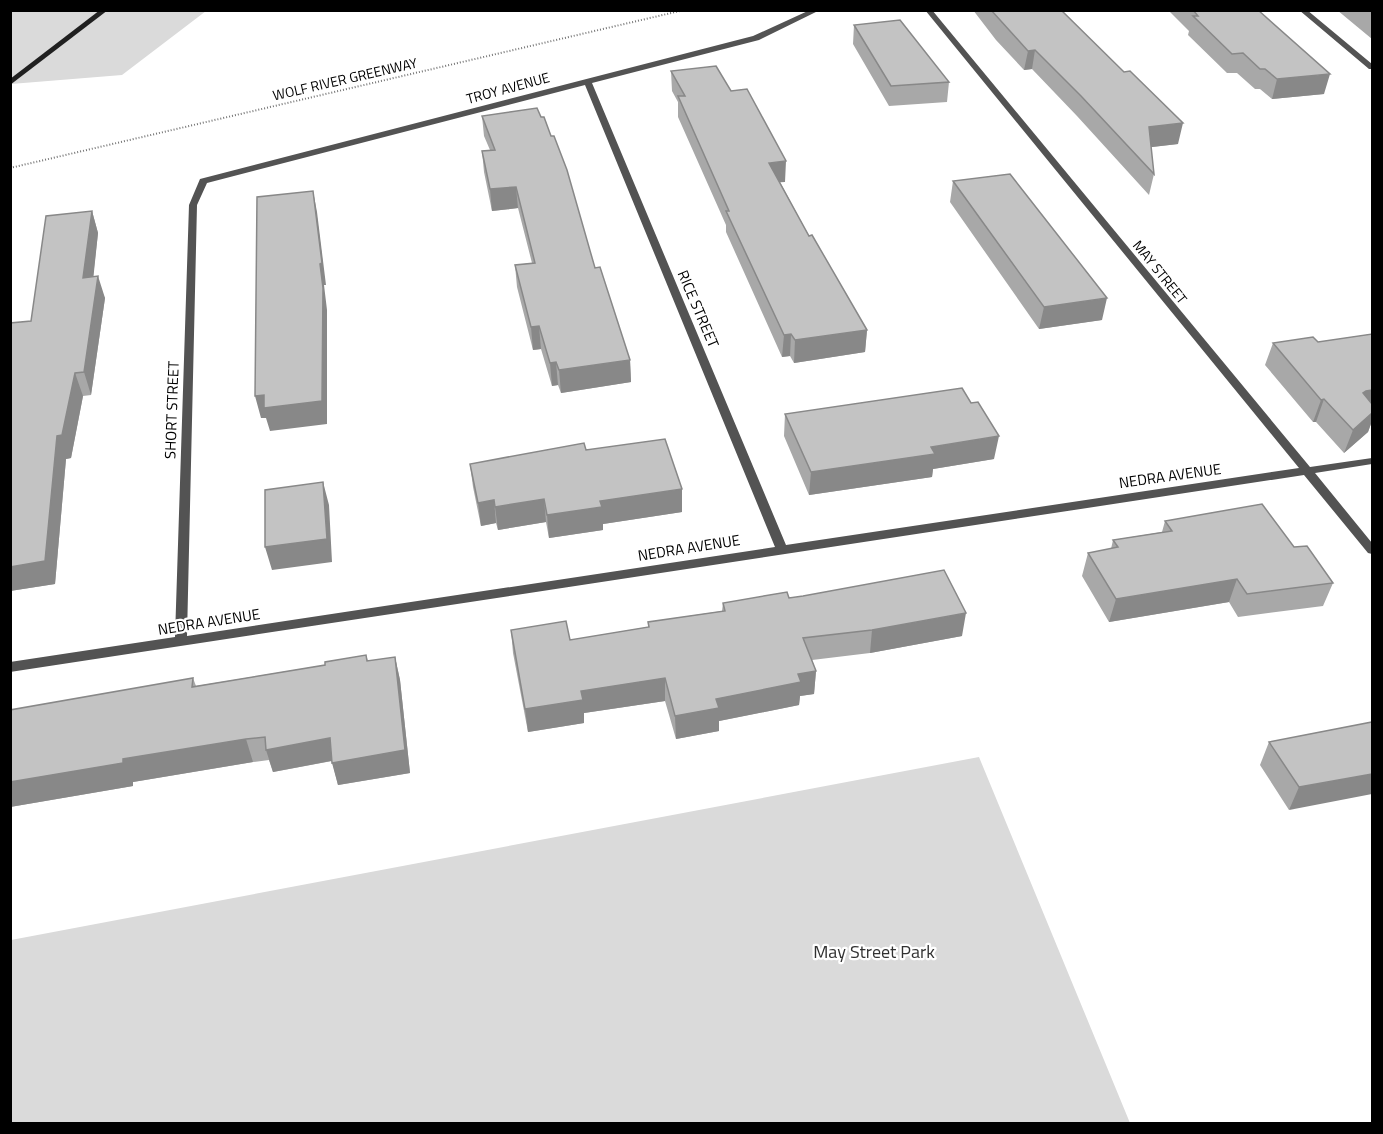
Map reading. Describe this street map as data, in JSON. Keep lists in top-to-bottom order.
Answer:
{
  "streets": {
    "street": [
      "TROY AVENUE",
      "MAY STREET",
      "RICE STREET",
      "SHORT STREET",
      "NEDRA AVENUE"
    ],
    "path": ["WOLF RIVER GREENWAY"]
  },
  "crossings": [
    ["TROY AVENUE", "RICE STREET"],
    ["TROY AVENUE", "SHORT STREET"],
    ["MAY STREET", "NEDRA AVENUE"],
    ["RICE STREET", "NEDRA AVENUE"],
    ["SHORT STREET", "NEDRA AVENUE"]
  ],
  "parks": ["May Street Park"]
}
